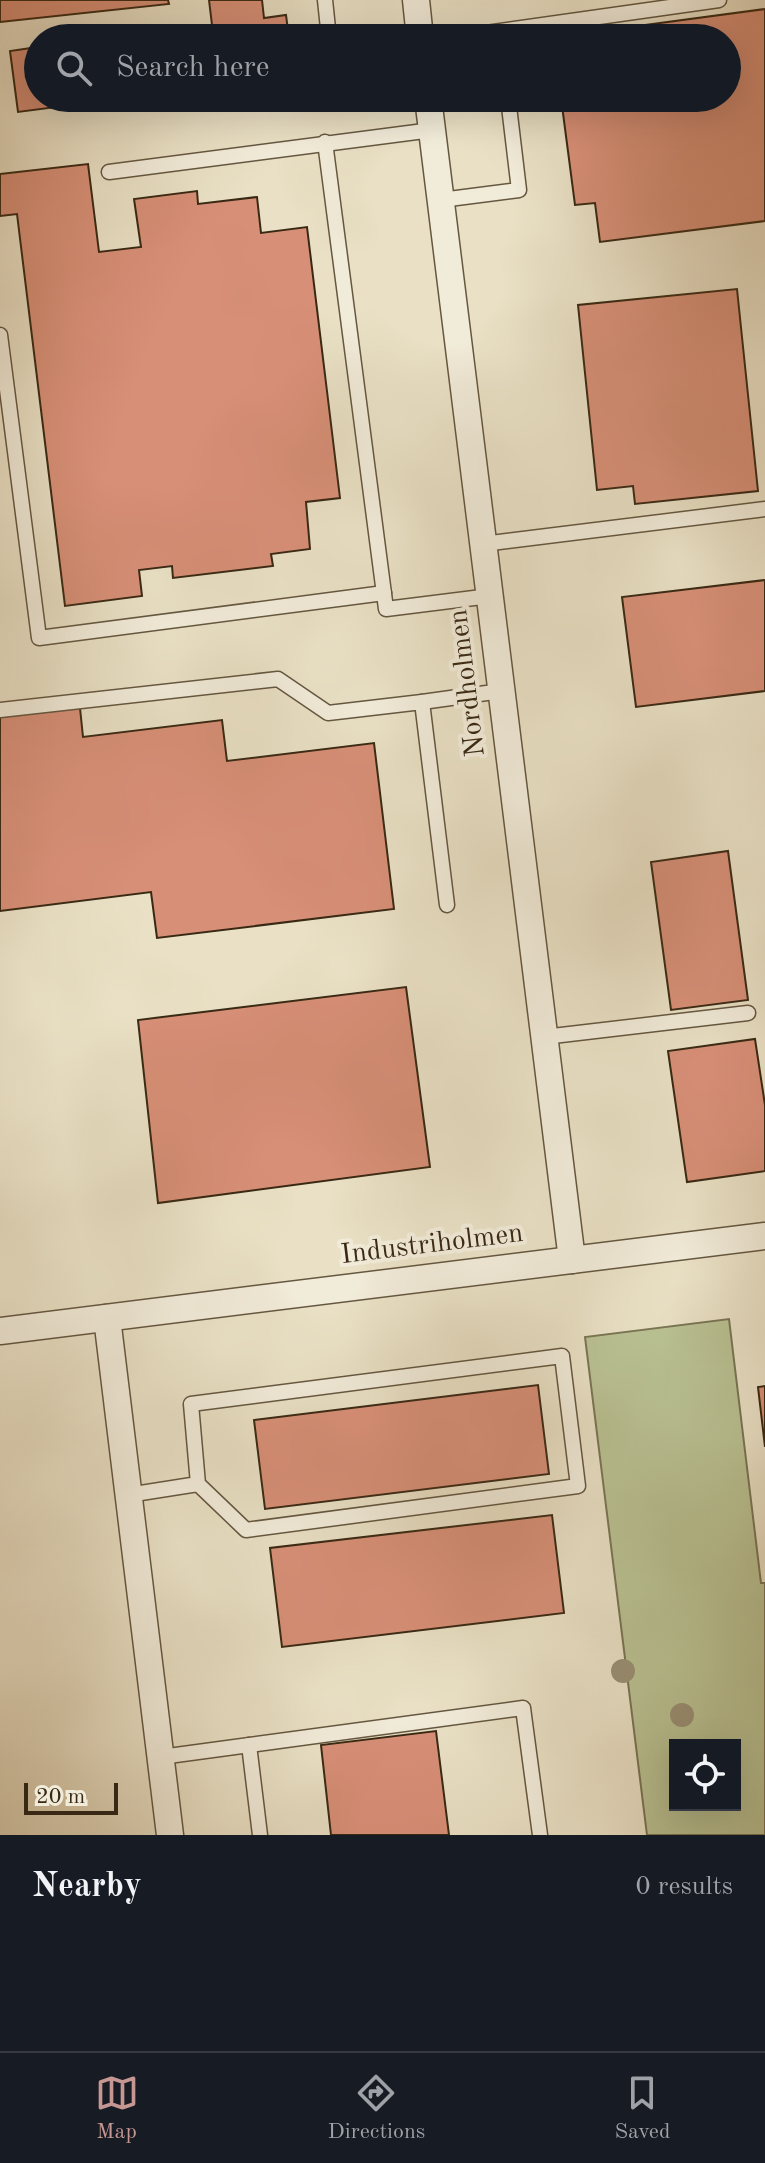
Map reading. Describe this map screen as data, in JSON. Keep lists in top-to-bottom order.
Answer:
{
  "streets": {
    "street": ["Nordholmen", "Industriholmen"]
  },
  "crossings": [
    ["Nordholmen", "Industriholmen"]
  ],
  "scale_bar": "20 m",
  "page": {
    "search": "Search here",
    "scale": "20 m",
    "heading": ["Nearby", "0 results"],
    "nav": ["Map", "Directions", "Saved"]
  }
}
